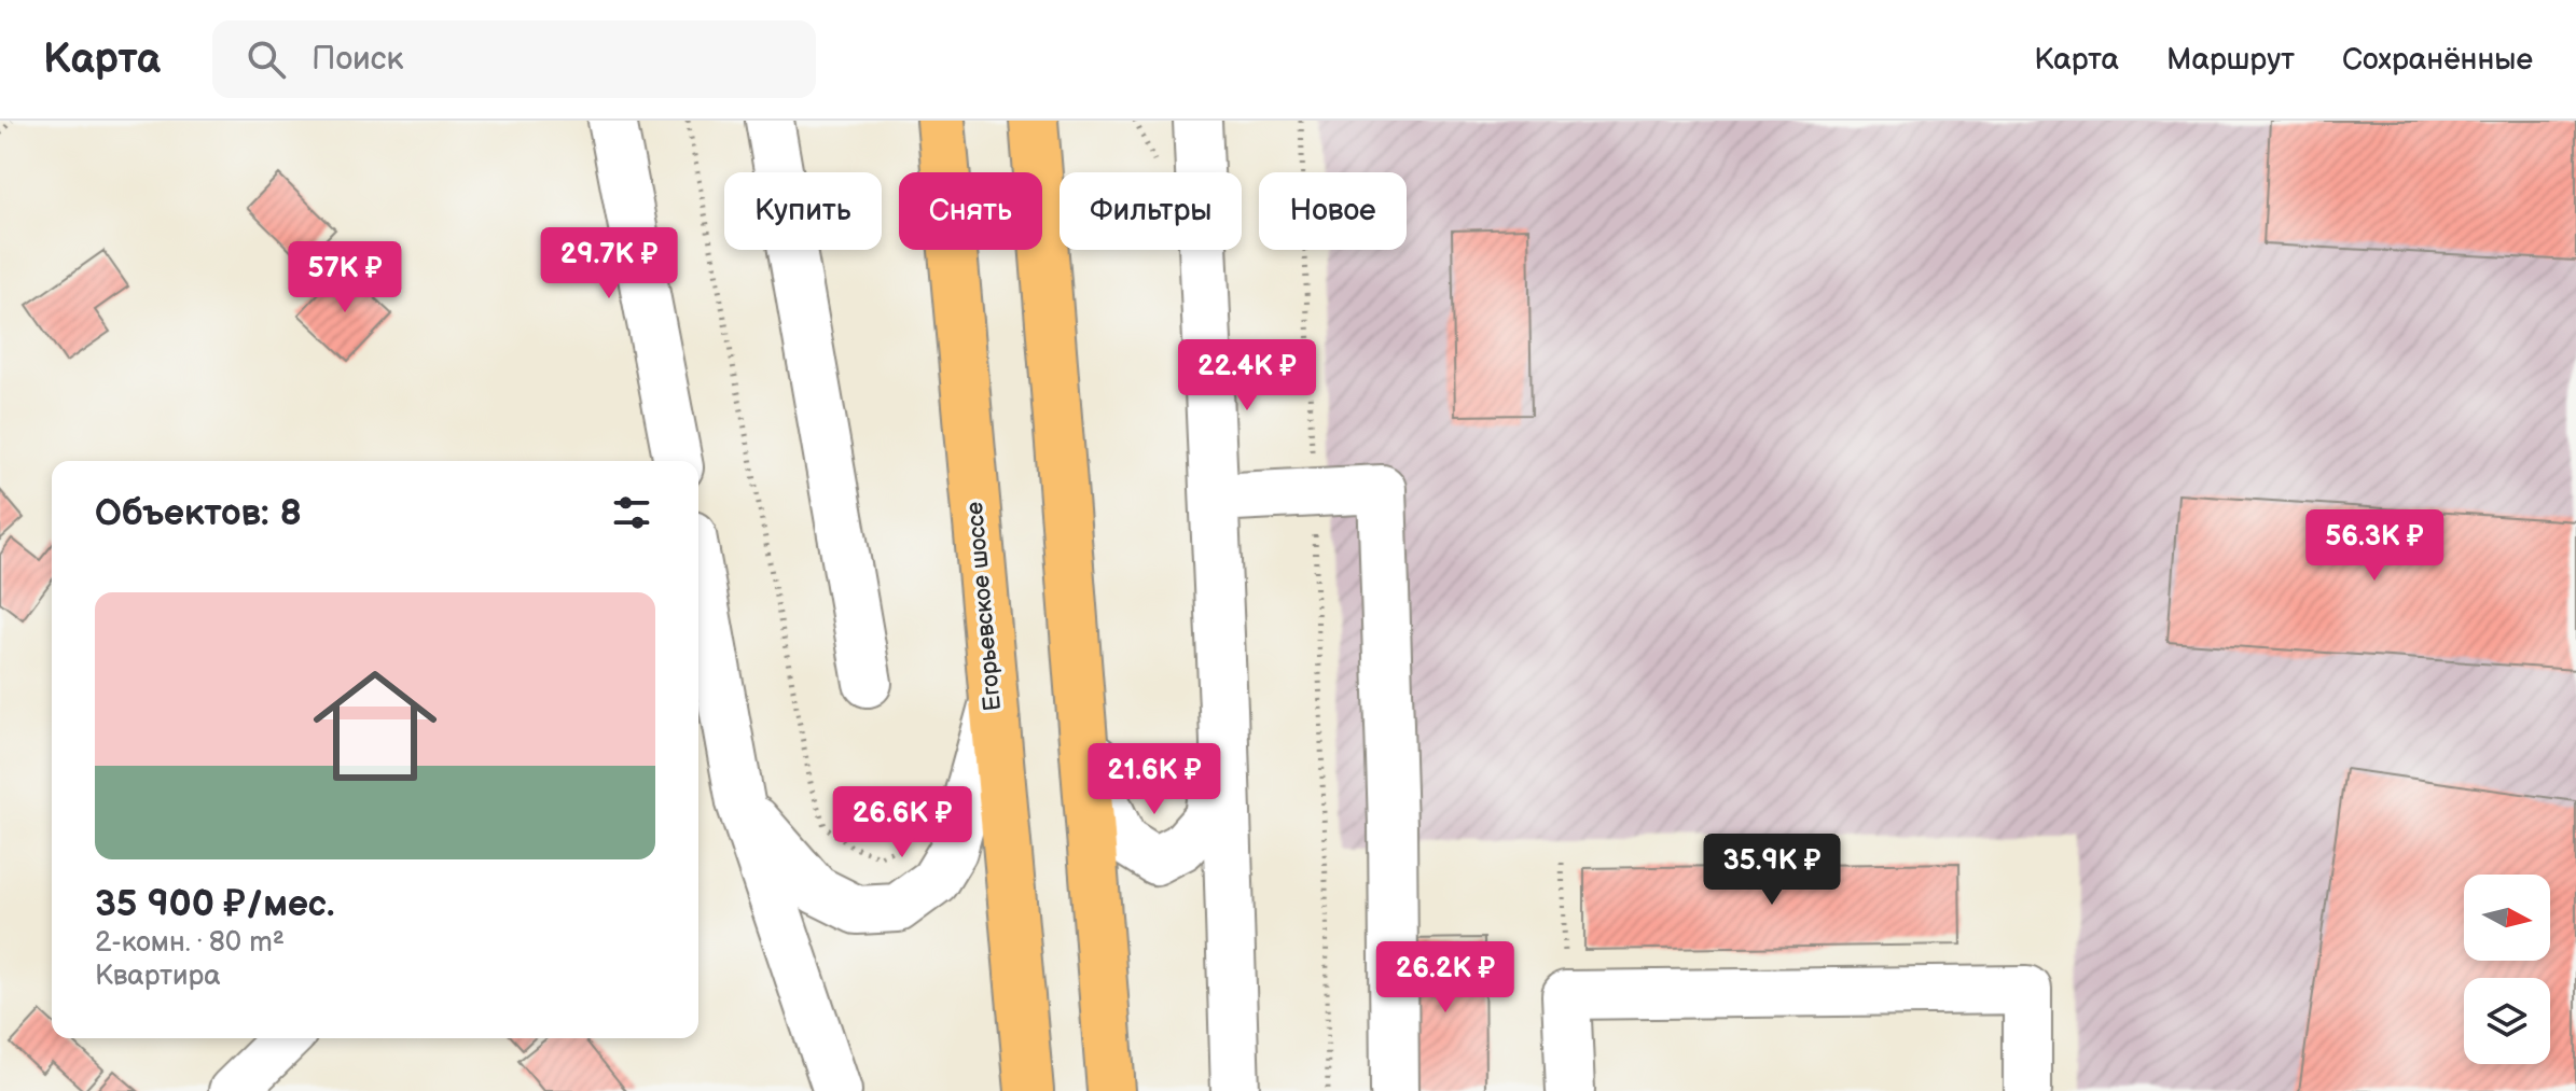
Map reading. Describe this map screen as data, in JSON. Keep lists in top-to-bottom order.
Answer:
{
  "streets": {
    "main road": ["Егорьевское шоссе"]
  },
  "north": "right",
  "page": {
    "header": "Карта",
    "search": "Поиск",
    "nav": ["Карта", "Маршрут", "Сохранённые"],
    "chip": [
      "Купить",
      "Снять",
      "Фильтры",
      "Новое"
    ],
    "price": [
      "29.7K ₽",
      "57K ₽",
      "22.4K ₽",
      "56.3K ₽",
      "21.6K ₽",
      "26.6K ₽",
      "35.9K ₽",
      "26.2K ₽"
    ],
    "heading": "Объектов: 8",
    "list": [
      {
        "name": "35 900 ₽/мес.",
        "note": "2-комн. · 80 m² · Квартира"
      }
    ]
  }
}
